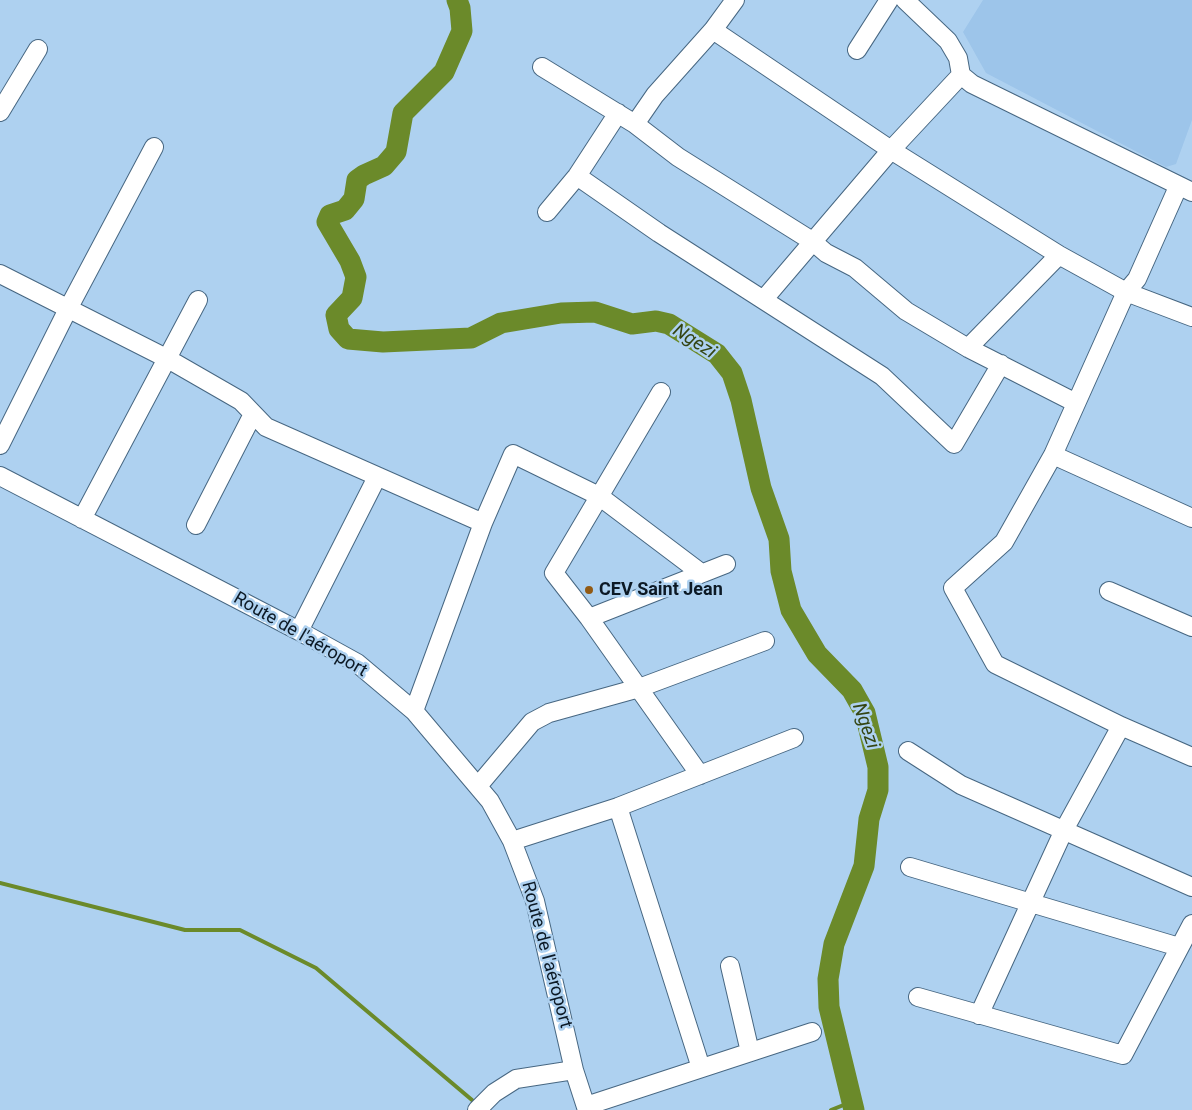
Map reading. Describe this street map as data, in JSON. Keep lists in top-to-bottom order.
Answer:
{
  "streets": {
    "street": ["Route de l'aéroport"]
  },
  "water": ["Ngezi"],
  "places": ["CEV Saint Jean"]
}
